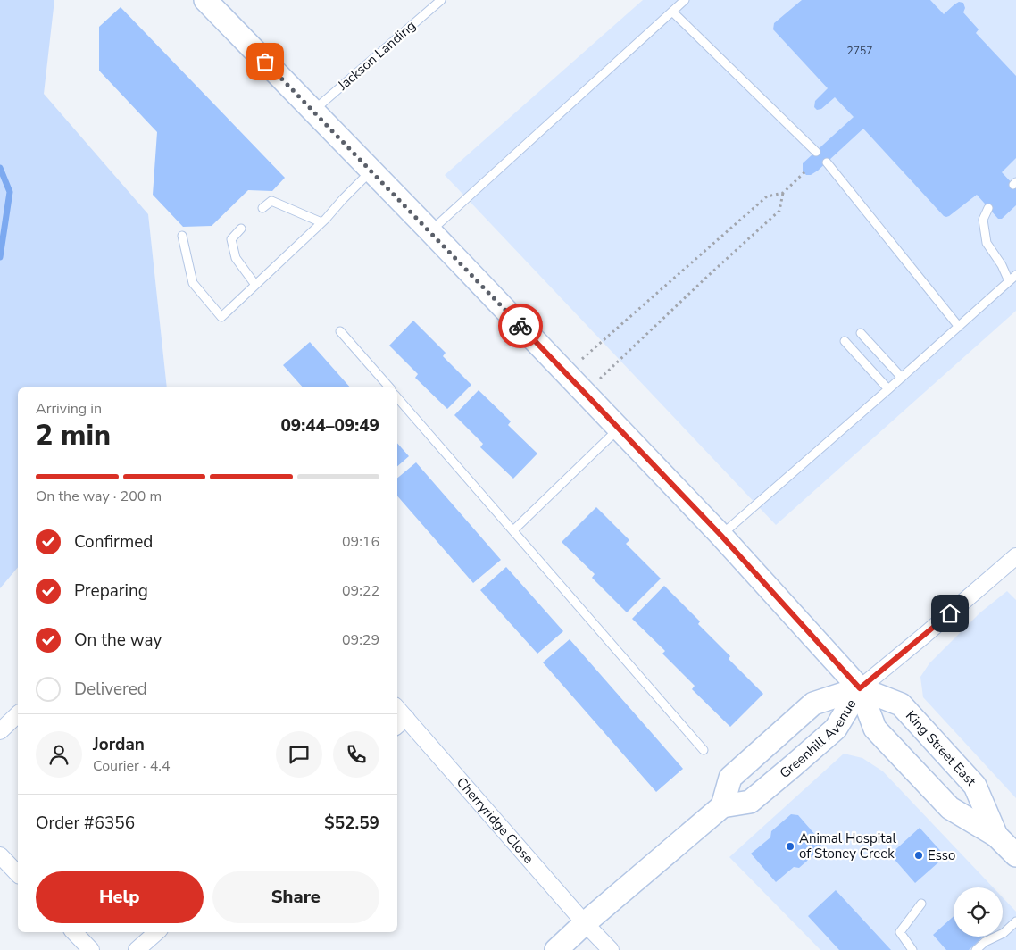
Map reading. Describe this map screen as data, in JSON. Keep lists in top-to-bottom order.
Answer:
{
  "streets": {
    "main road": ["Greenhill Avenue", "King Street East"],
    "street": ["Cherryridge Close"],
    "lane": ["Jackson Landing"]
  },
  "crossings": [
    ["Jackson Landing", "King Street East"],
    ["Greenhill Avenue", "King Street East"]
  ],
  "places": ["Animal Hospital of Stoney Creek", "Esso"],
  "house_numbers": ["2757"],
  "page": {
    "heading": ["2 min", "Arriving in", "09:44–09:49"],
    "panel": [
      "Jordan",
      "Courier · 4.4",
      "Order #6356",
      "$52.59"
    ],
    "bar": "On the way · 200 m",
    "list": [
      ["Confirmed", "09:16"],
      ["Preparing", "09:22"],
      ["On the way", "09:29"],
      "Delivered"
    ],
    "buttons": ["Help", "Share"]
  }
}
